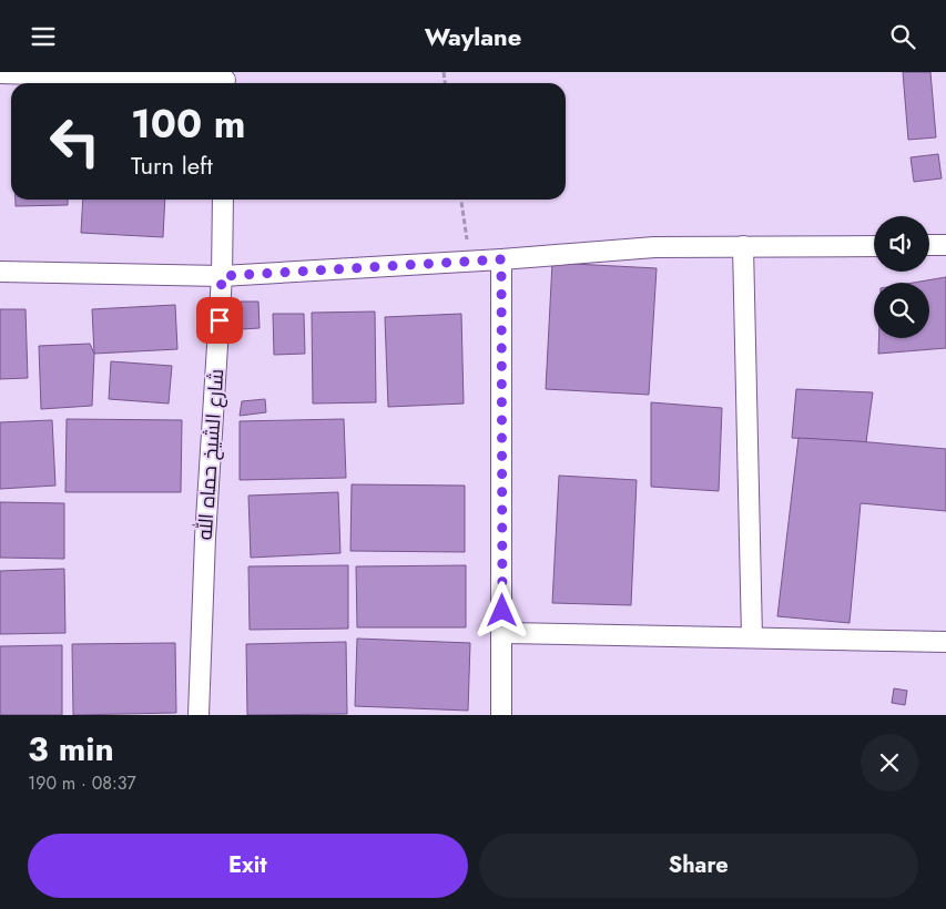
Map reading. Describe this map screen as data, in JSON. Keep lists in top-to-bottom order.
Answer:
{
  "streets": {
    "street": ["شارع الشيخ حماه الله"]
  },
  "page": {
    "header": "Waylane",
    "turn": ["100 m", "Turn left"],
    "heading": ["3 min", "190 m · 08:37"],
    "buttons": ["Exit", "Share"]
  }
}
